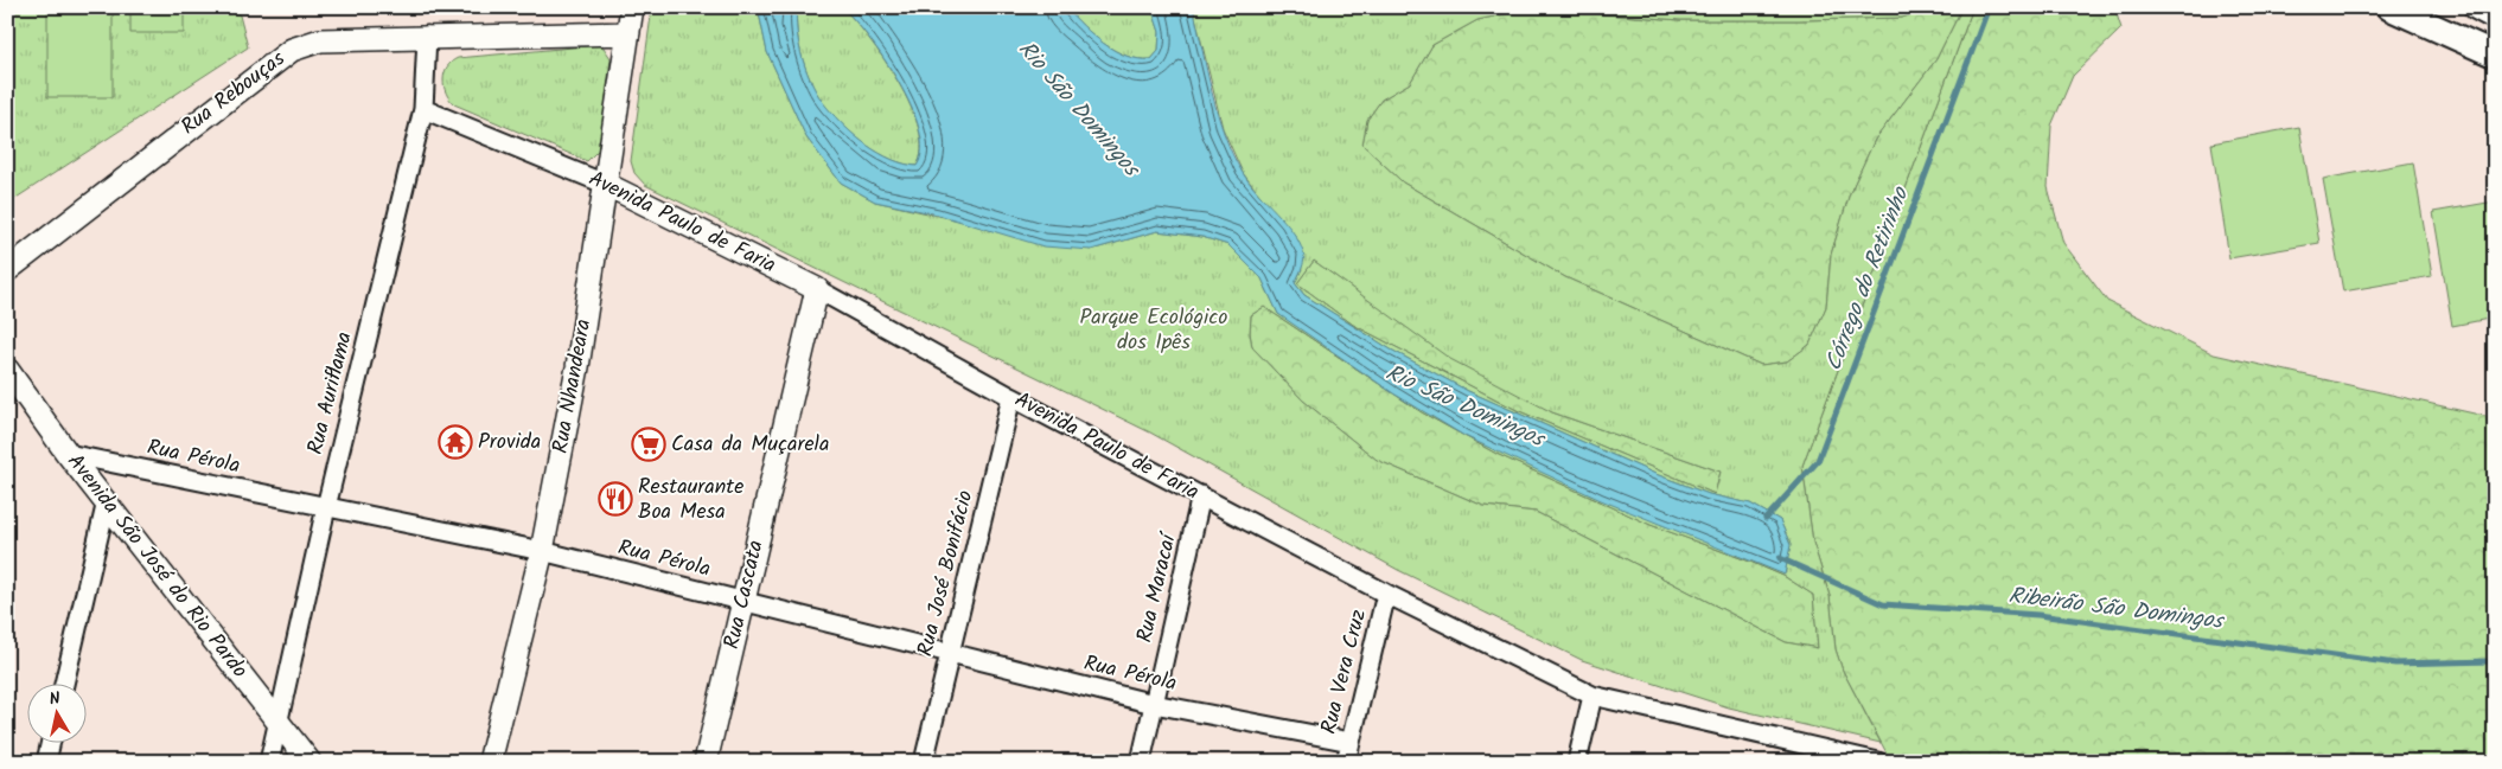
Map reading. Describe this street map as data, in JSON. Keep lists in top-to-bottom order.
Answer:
{
  "streets": {
    "street": [
      "Rua Rebouças",
      "Avenida Paulo de Faria",
      "Rua Nhandeara",
      "Rua Auriflama",
      "Rua Pérola",
      "Avenida São José do Rio Pardo",
      "Rua José Bonifácio",
      "Rua Maracaí",
      "Rua Cascata",
      "Rua Vera Cruz"
    ]
  },
  "crossings": [
    ["Rua Rebouças", "Rua Nhandeara"],
    ["Rua Rebouças", "Rua Auriflama"],
    ["Avenida Paulo de Faria", "Rua Nhandeara"],
    ["Avenida Paulo de Faria", "Rua Auriflama"],
    ["Avenida Paulo de Faria", "Rua José Bonifácio"],
    ["Avenida Paulo de Faria", "Rua Maracaí"],
    ["Avenida Paulo de Faria", "Rua Cascata"],
    ["Avenida Paulo de Faria", "Rua Vera Cruz"],
    ["Rua Nhandeara", "Rua Pérola"],
    ["Rua Auriflama", "Rua Pérola"],
    ["Rua Auriflama", "Avenida São José do Rio Pardo"],
    ["Rua Pérola", "Avenida São José do Rio Pardo"],
    ["Rua Pérola", "Rua José Bonifácio"],
    ["Rua Pérola", "Rua Maracaí"],
    ["Rua Pérola", "Rua Cascata"],
    ["Rua Pérola", "Rua Vera Cruz"]
  ],
  "water": ["Rio São Domingos", "Córrego do Retirinho", "Ribeirão São Domingos"],
  "parks": ["Parque Ecológico dos Ipês"],
  "places": {
    "temple": ["Provida"],
    "supermarket": ["Casa da Muçarela"],
    "restaurant": ["Restaurante Boa Mesa"]
  },
  "north": "top"
}
